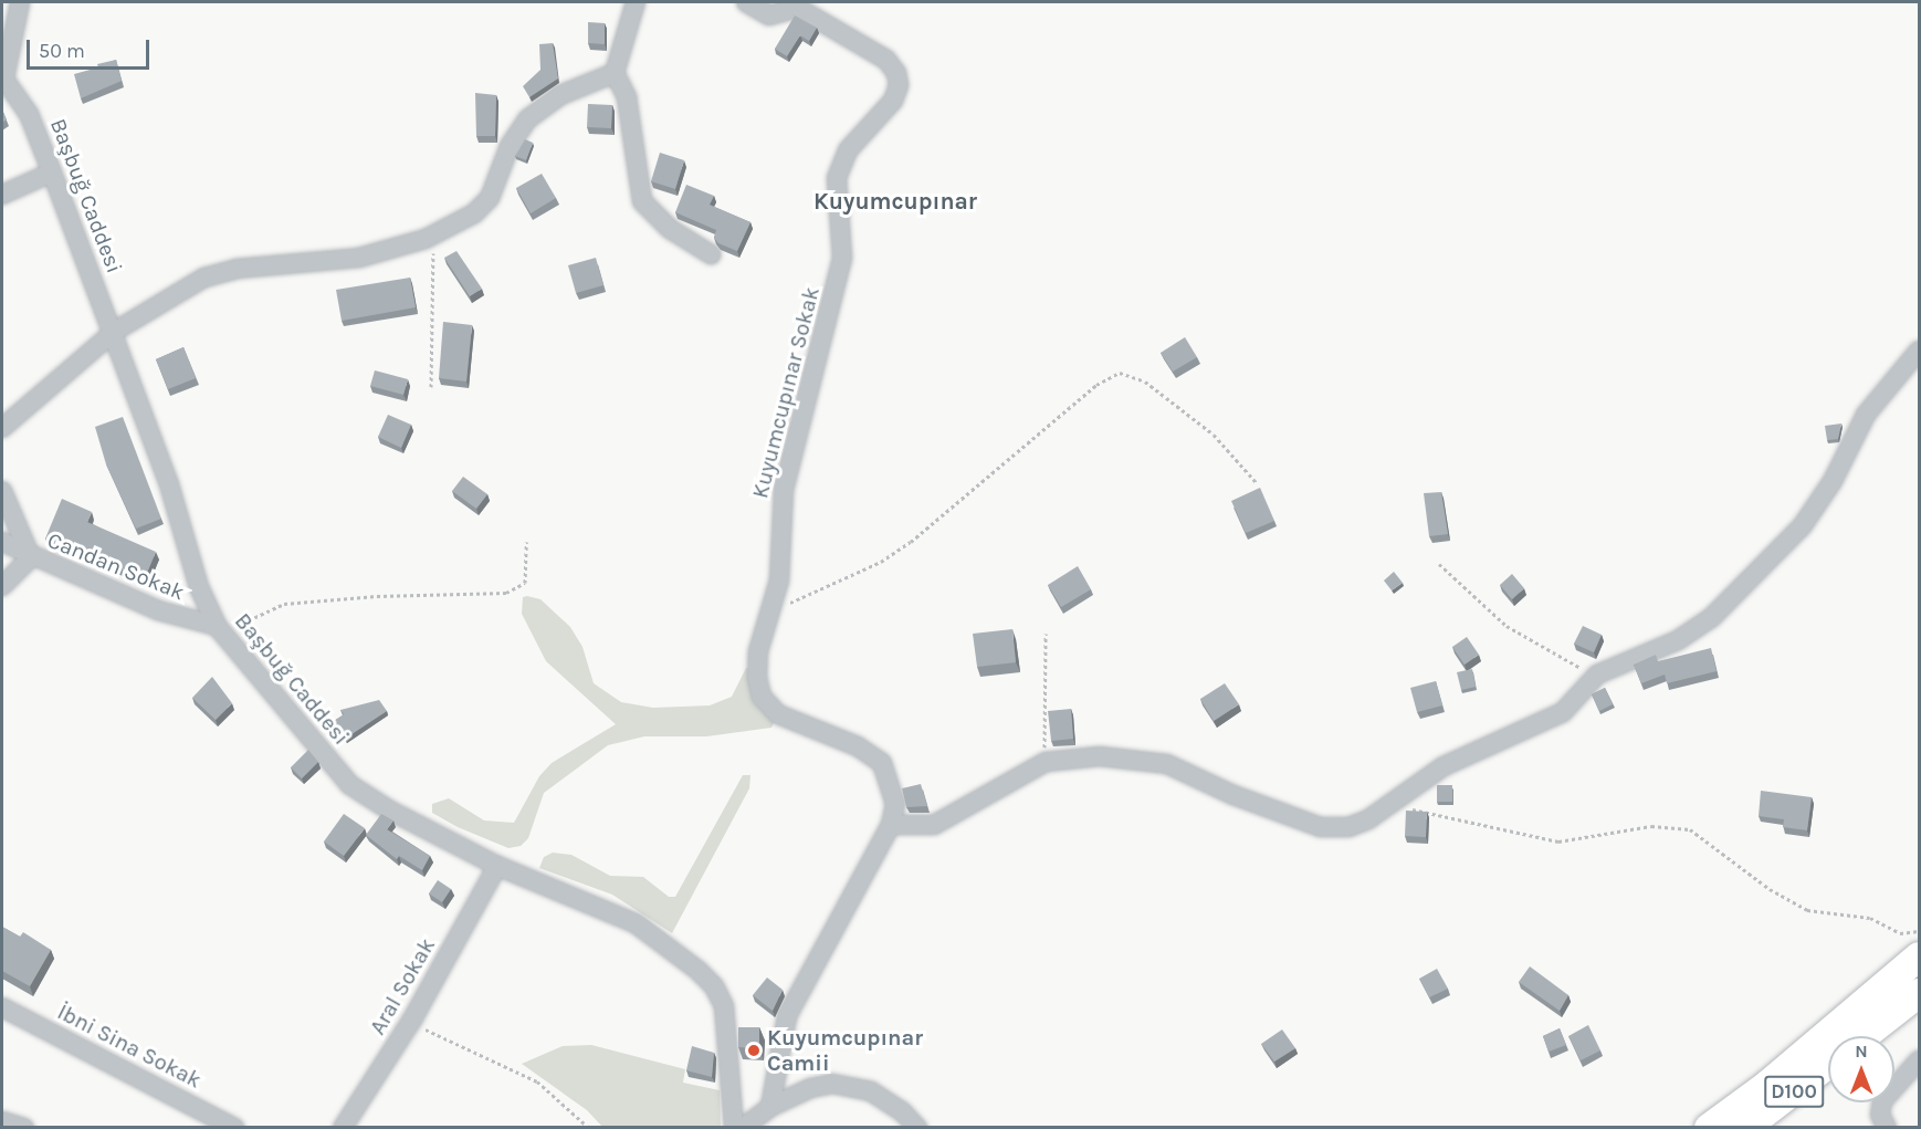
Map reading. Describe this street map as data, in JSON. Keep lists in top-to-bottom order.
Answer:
{
  "streets": {
    "highway": ["D100"],
    "street": [
      "Başbuğ Caddesi",
      "Kuyumcupınar Sokak",
      "Candan Sokak",
      "Aral Sokak",
      "İbni Sina Sokak"
    ]
  },
  "crossings": [
    ["Başbuğ Caddesi", "Candan Sokak"],
    ["Başbuğ Caddesi", "Aral Sokak"]
  ],
  "districts": ["Kuyumcupınar"],
  "places": ["Kuyumcupınar Camii"],
  "scale_bar": "50 m",
  "north": "top"
}
